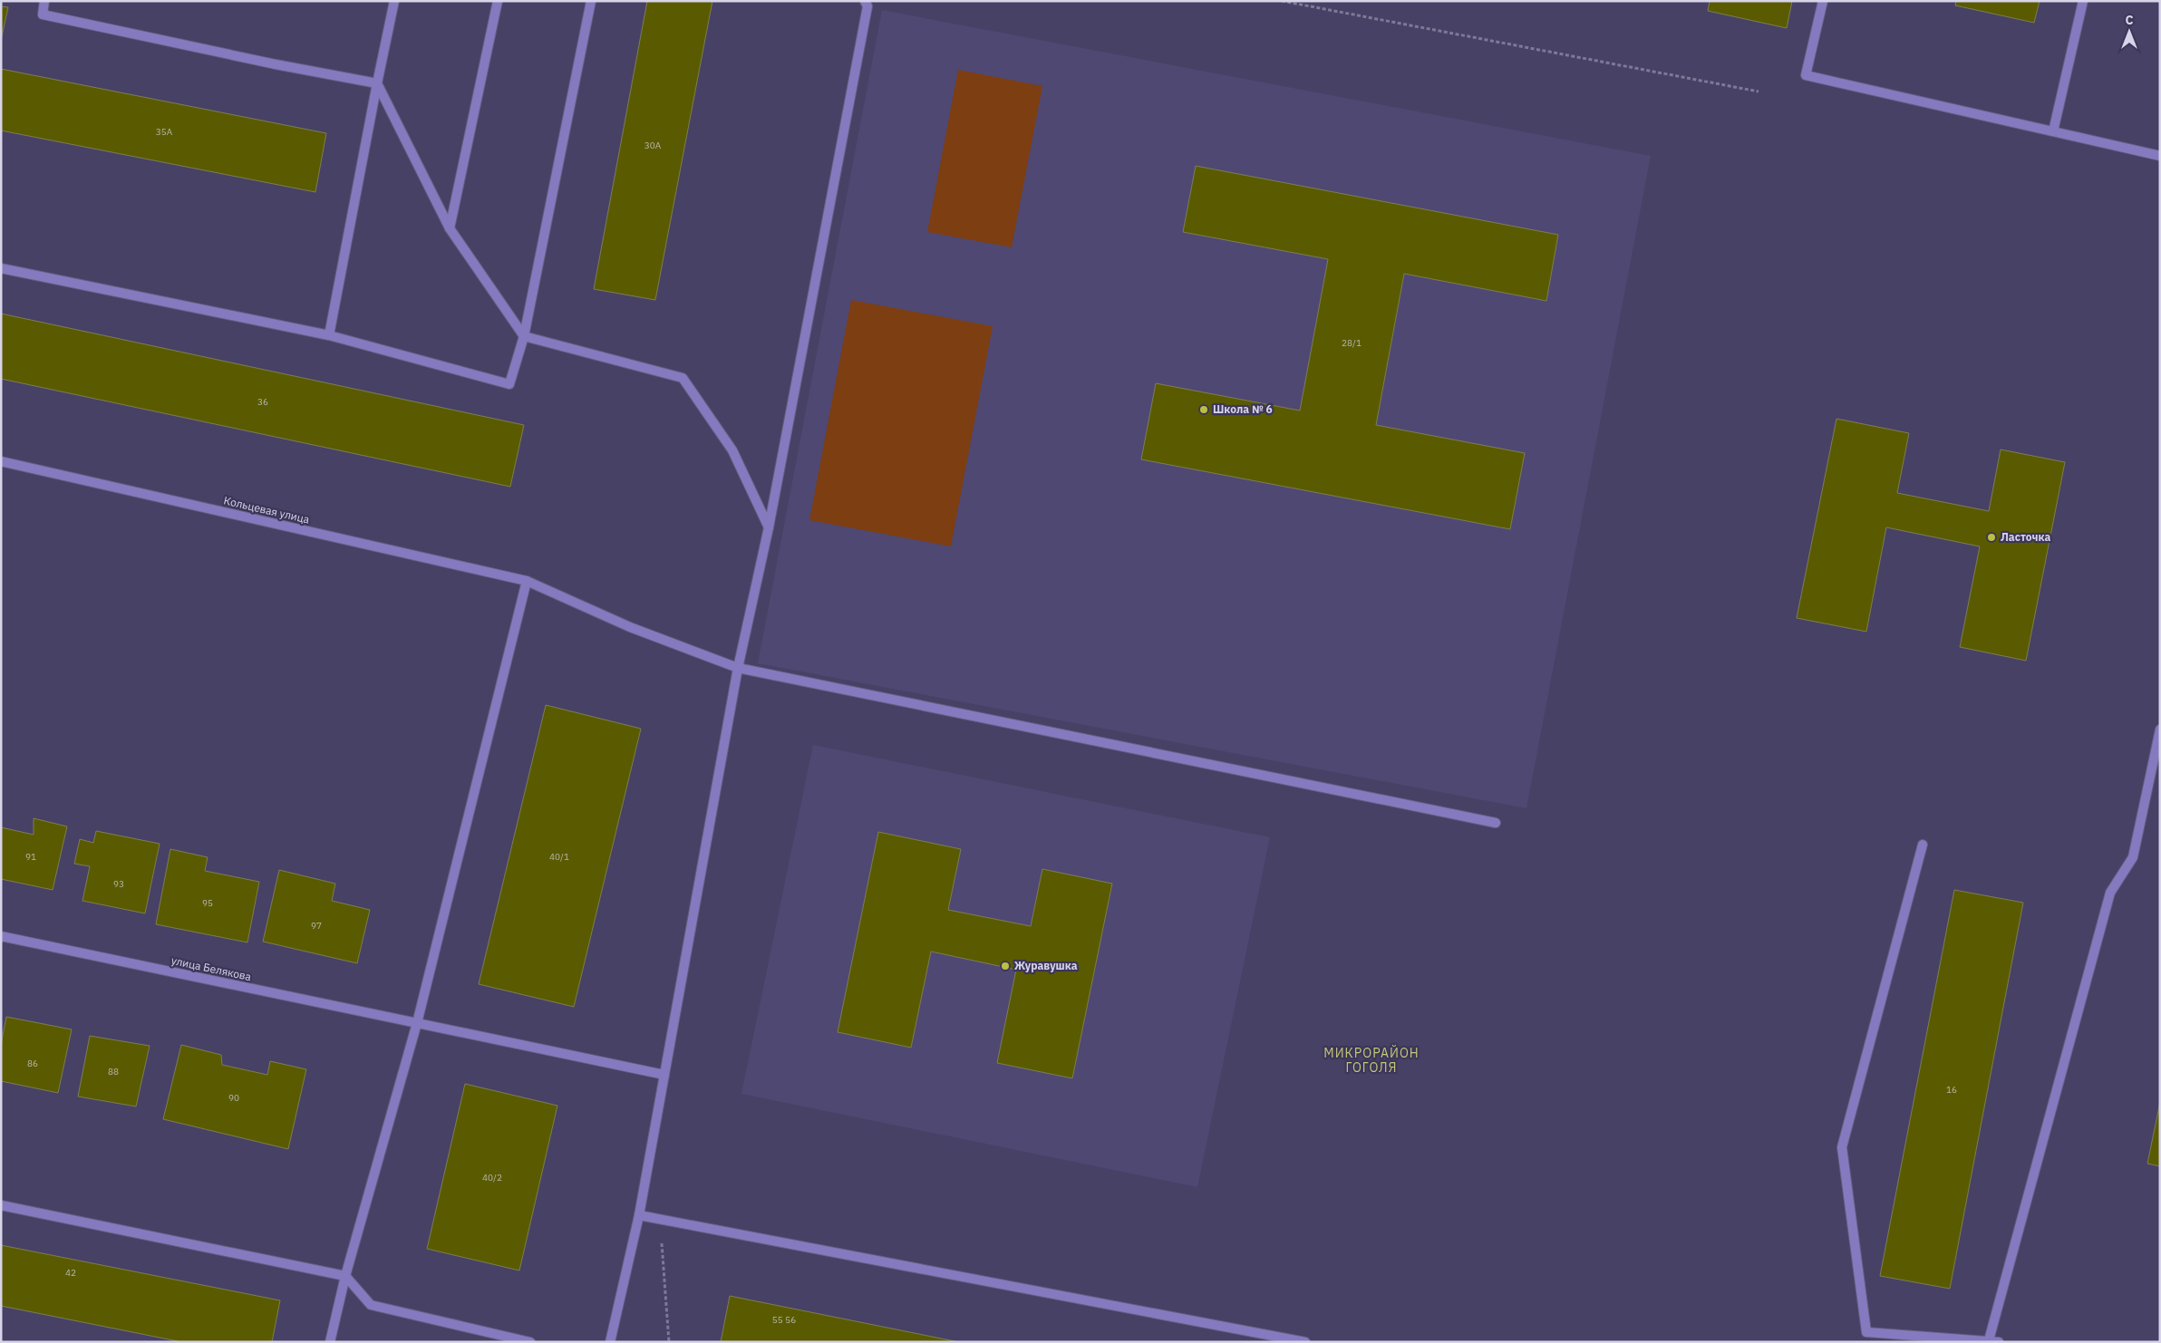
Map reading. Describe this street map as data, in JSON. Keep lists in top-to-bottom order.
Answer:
{
  "streets": {
    "street": ["Кольцевая улица", "улица Белякова"]
  },
  "districts": ["МИКРОРАЙОН ГОГОЛЯ"],
  "places": ["Школа № 6", "Ласточка", "Журавушка"],
  "house_numbers": [
    "35А",
    "30А",
    "28/1",
    "36",
    "91",
    "40/1",
    "93",
    "95",
    "97",
    "86",
    "88",
    "16",
    "90",
    "40/2",
    "42",
    "55 56"
  ],
  "north": "top"
}
